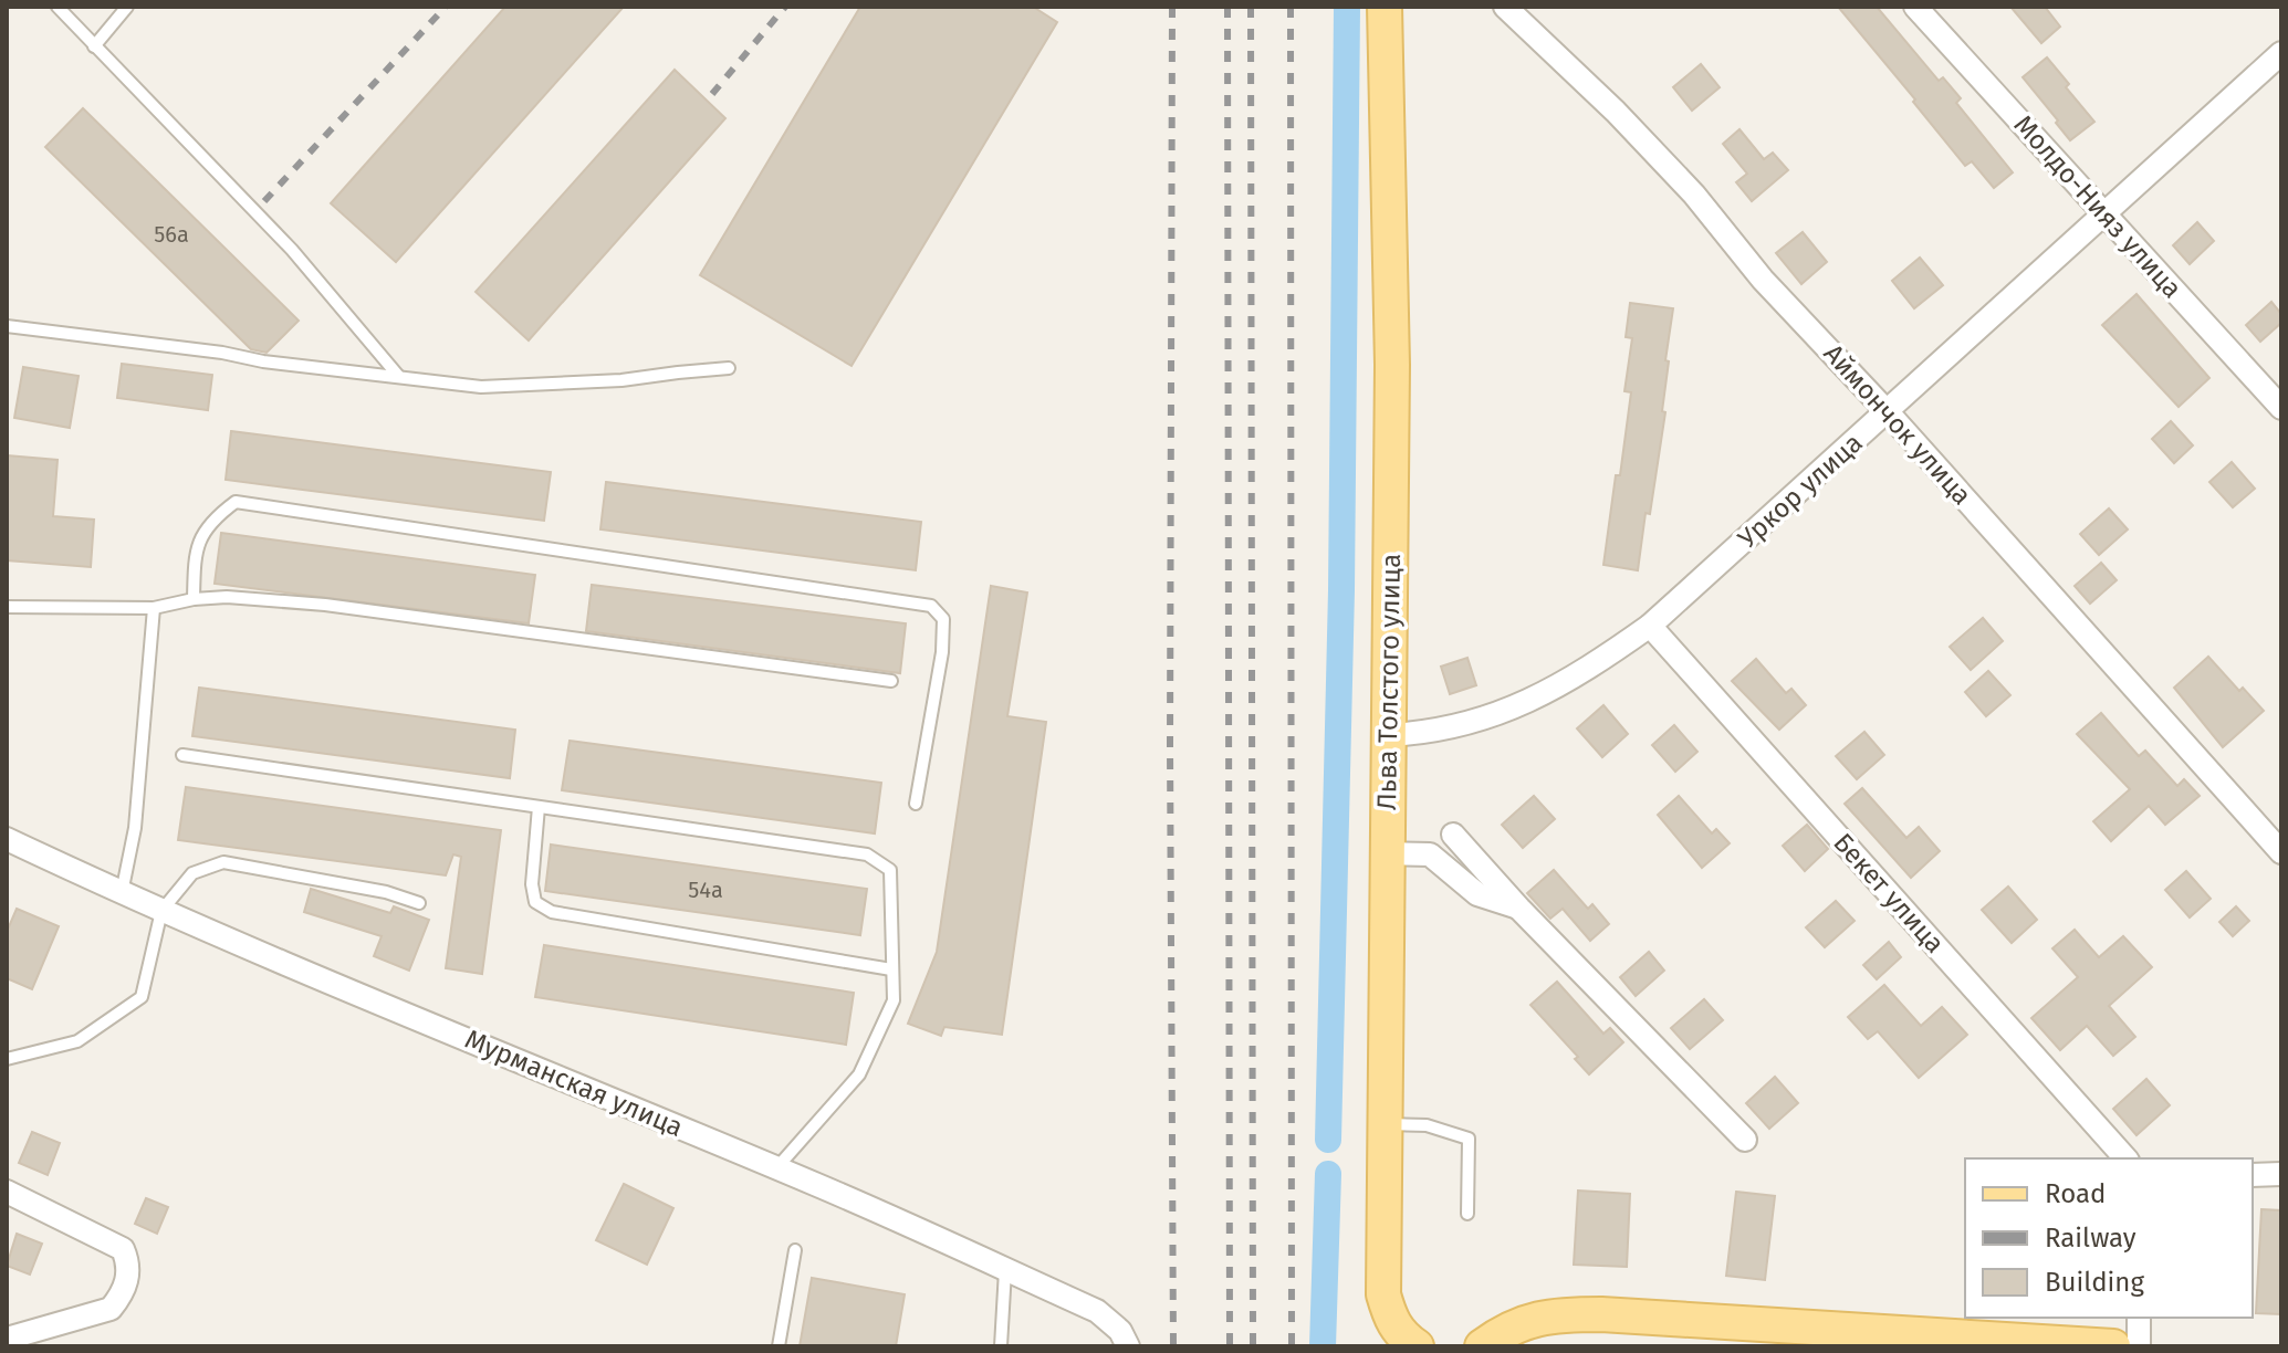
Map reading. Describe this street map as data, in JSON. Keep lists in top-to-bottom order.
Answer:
{
  "streets": {
    "main road": ["Льва Толстого улица"],
    "street": [
      "Молдо-Нияз улица",
      "Аймончок улица",
      "Уркор улица",
      "Бекет улица",
      "Мурманская улица"
    ]
  },
  "crossings": [
    ["Молдо-Нияз улица", "Уркор улица"],
    ["Аймончок улица", "Уркор улица"],
    ["Уркор улица", "Льва Толстого улица"],
    ["Уркор улица", "Бекет улица"]
  ],
  "house_numbers": ["56a", "54a"],
  "legend": ["Road", "Railway", "Building"]
}
